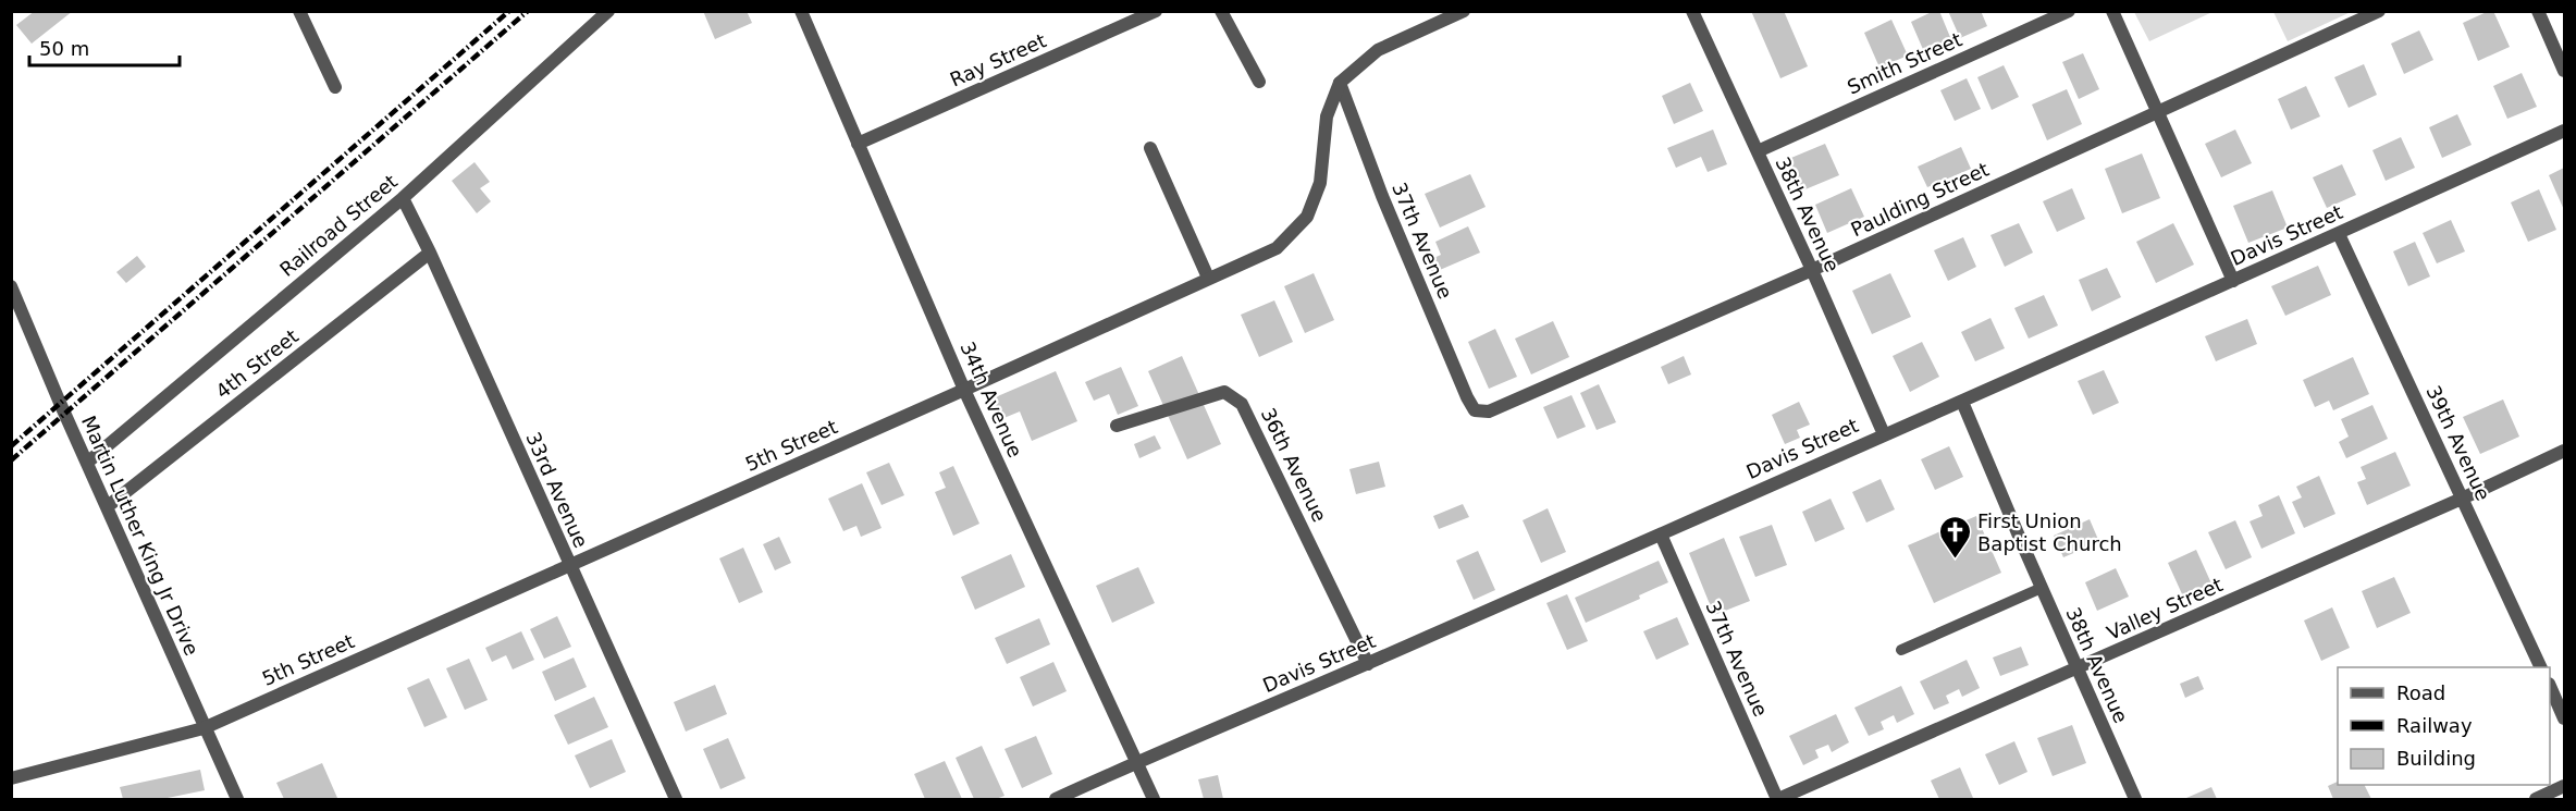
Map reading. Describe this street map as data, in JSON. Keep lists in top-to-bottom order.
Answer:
{
  "streets": {
    "street": [
      "Ray Street",
      "Smith Street",
      "Paulding Street",
      "38th Avenue",
      "Railroad Street",
      "Davis Street",
      "37th Avenue",
      "4th Street",
      "34th Avenue",
      "39th Avenue",
      "5th Street",
      "36th Avenue",
      "33rd Avenue",
      "Martin Luther King Jr Drive",
      "Valley Street"
    ]
  },
  "crossings": [
    ["Ray Street", "34th Avenue"],
    ["Smith Street", "38th Avenue"],
    ["Paulding Street", "38th Avenue"],
    ["Paulding Street", "37th Avenue"],
    ["38th Avenue", "Davis Street"],
    ["38th Avenue", "Valley Street"],
    ["Railroad Street", "33rd Avenue"],
    ["Railroad Street", "Martin Luther King Jr Drive"],
    ["Davis Street", "37th Avenue"],
    ["Davis Street", "34th Avenue"],
    ["Davis Street", "39th Avenue"],
    ["Davis Street", "36th Avenue"],
    ["37th Avenue", "5th Street"],
    ["37th Avenue", "Valley Street"],
    ["4th Street", "33rd Avenue"],
    ["4th Street", "Martin Luther King Jr Drive"],
    ["34th Avenue", "5th Street"],
    ["39th Avenue", "Valley Street"],
    ["5th Street", "33rd Avenue"],
    ["5th Street", "Martin Luther King Jr Drive"]
  ],
  "places": {
    "church": ["First Union Baptist Church"]
  },
  "legend": ["Road", "Railway", "Building"],
  "scale_bar": "50 m"
}
